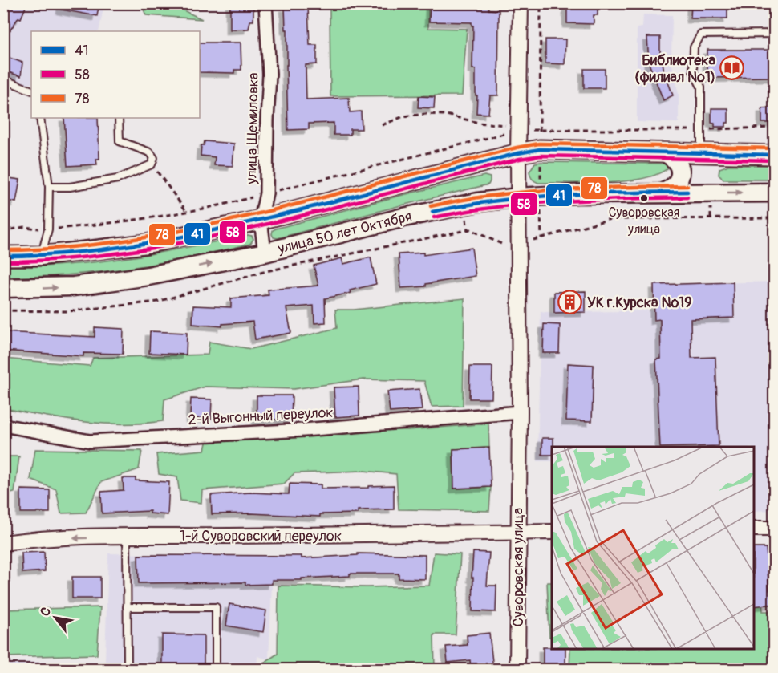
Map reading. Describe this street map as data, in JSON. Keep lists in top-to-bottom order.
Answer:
{
  "streets": {
    "main road": ["улица 50 лет Октября"],
    "street": [
      "улица Щемиловка",
      "2-й Выгонный переулок",
      "1-й Суворовский переулок",
      "Суворовская улица"
    ]
  },
  "crossings": [
    ["улица Щемиловка", "улица 50 лет Октября"],
    ["улица 50 лет Октября", "Суворовская улица"],
    ["2-й Выгонный переулок", "Суворовская улица"],
    ["1-й Суворовский переулок", "Суворовская улица"]
  ],
  "places": {
    "library": ["Библиотека (филиал №1)"],
    "other": ["Суворовская улица"],
    "building": ["УК г.Курска №19"]
  },
  "lines": ["transit line 78", "transit line 41", "transit line 58"],
  "legend": ["41", "58", "78"],
  "north": "top left"
}
